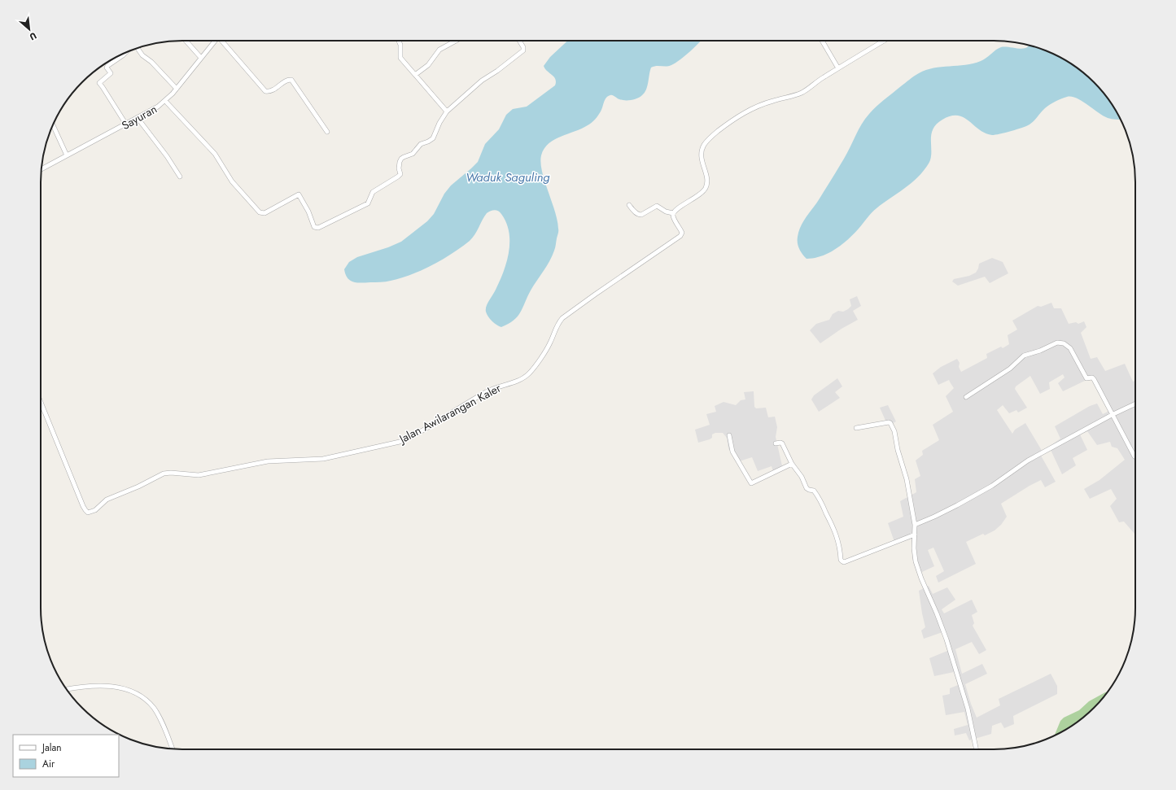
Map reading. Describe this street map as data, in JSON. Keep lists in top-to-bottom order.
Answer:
{
  "streets": {
    "street": ["Sayuran", "Jalan Awilarangan Kaler"]
  },
  "water": ["Waduk Saguling"],
  "legend": ["Jalan", "Air"],
  "north": "bottom right"
}
